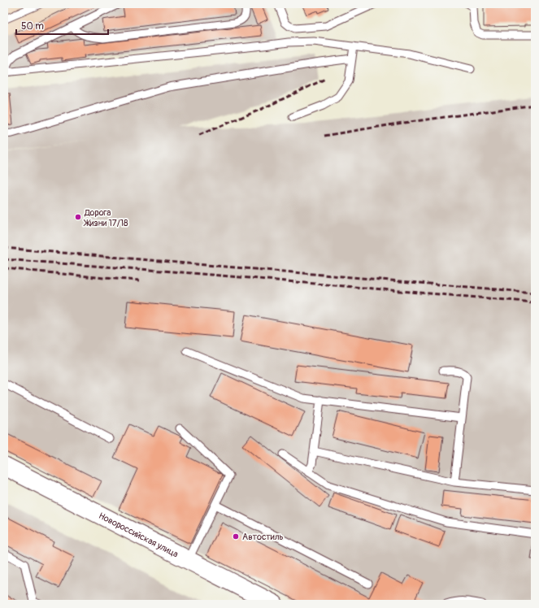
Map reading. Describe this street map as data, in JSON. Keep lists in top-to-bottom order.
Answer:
{
  "streets": {
    "main road": ["Новороссийская улица"]
  },
  "places": ["Дорога Жизни 17/18", "Автостиль"],
  "scale_bar": "50 m"
}
